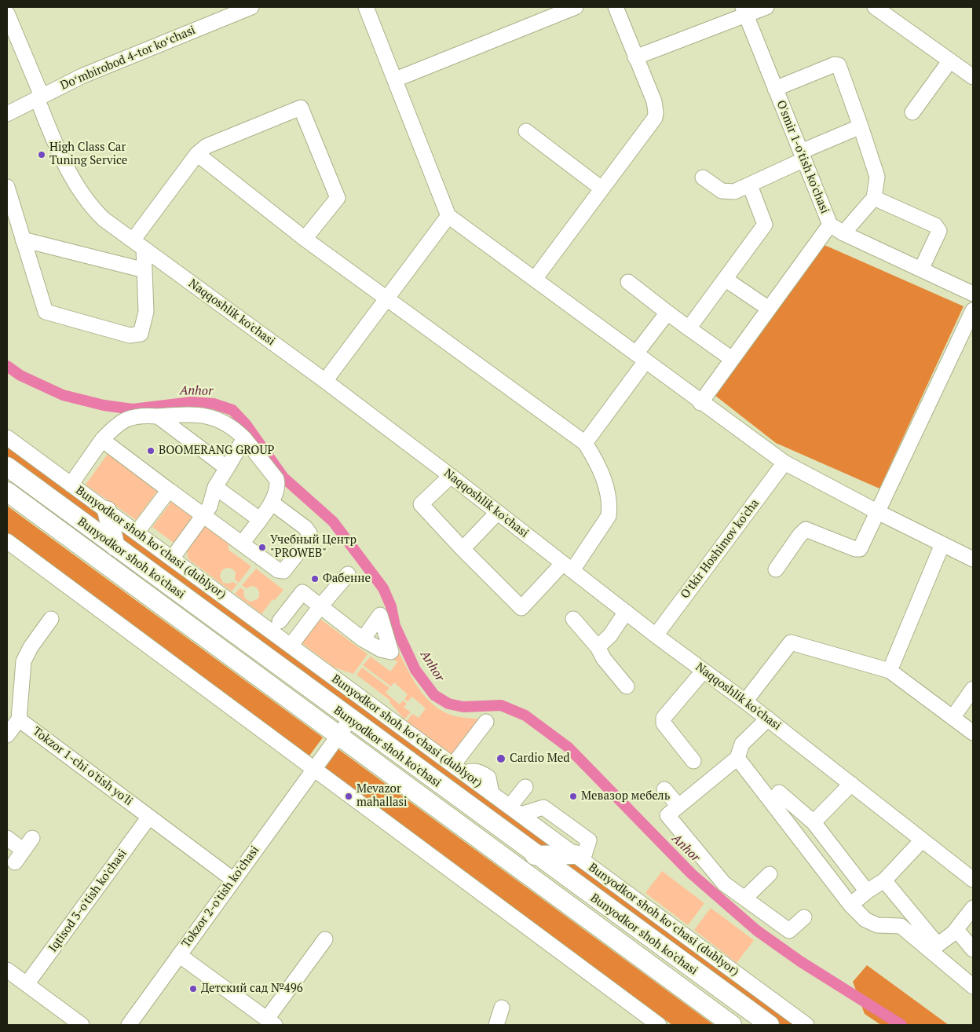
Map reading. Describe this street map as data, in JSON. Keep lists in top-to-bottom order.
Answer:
{
  "streets": {
    "main road": ["Bunyodkor shoh ko'chasi"],
    "street": [
      "Doʻmbirobod 4-tor koʻchasi",
      "O'smir 1-o'tish ko'chasi",
      "Naqqoshlik ko'chasi",
      "Bunyodkor shoh koʻchasi (dublyor)",
      "O'tkir Hoshimov ko'cha",
      "Tokzor 1-chi o'tish yo'li",
      "Tokzor 2-o'tish ko'chasi",
      "Iqtisod 3-o'tish ko'chasi"
    ]
  },
  "crossings": [
    ["Doʻmbirobod 4-tor koʻchasi", "Naqqoshlik ko'chasi"],
    ["Naqqoshlik ko'chasi", "O'tkir Hoshimov ko'cha"],
    ["Bunyodkor shoh ko'chasi", "Tokzor 2-o'tish ko'chasi"],
    ["Tokzor 1-chi o'tish yo'li", "Tokzor 2-o'tish ko'chasi"],
    ["Tokzor 1-chi o'tish yo'li", "Iqtisod 3-o'tish ko'chasi"]
  ],
  "water": ["Anhor"],
  "places": [
    "High Class Car Tuning Service",
    "BOOMERANG GROUP",
    "Учебный Центр \"PROWEB\"",
    "Фабенне",
    "Cardio Med",
    "Mevazor mahallasi",
    "Мевазор мебель",
    "Детский сад №496"
  ]
}
